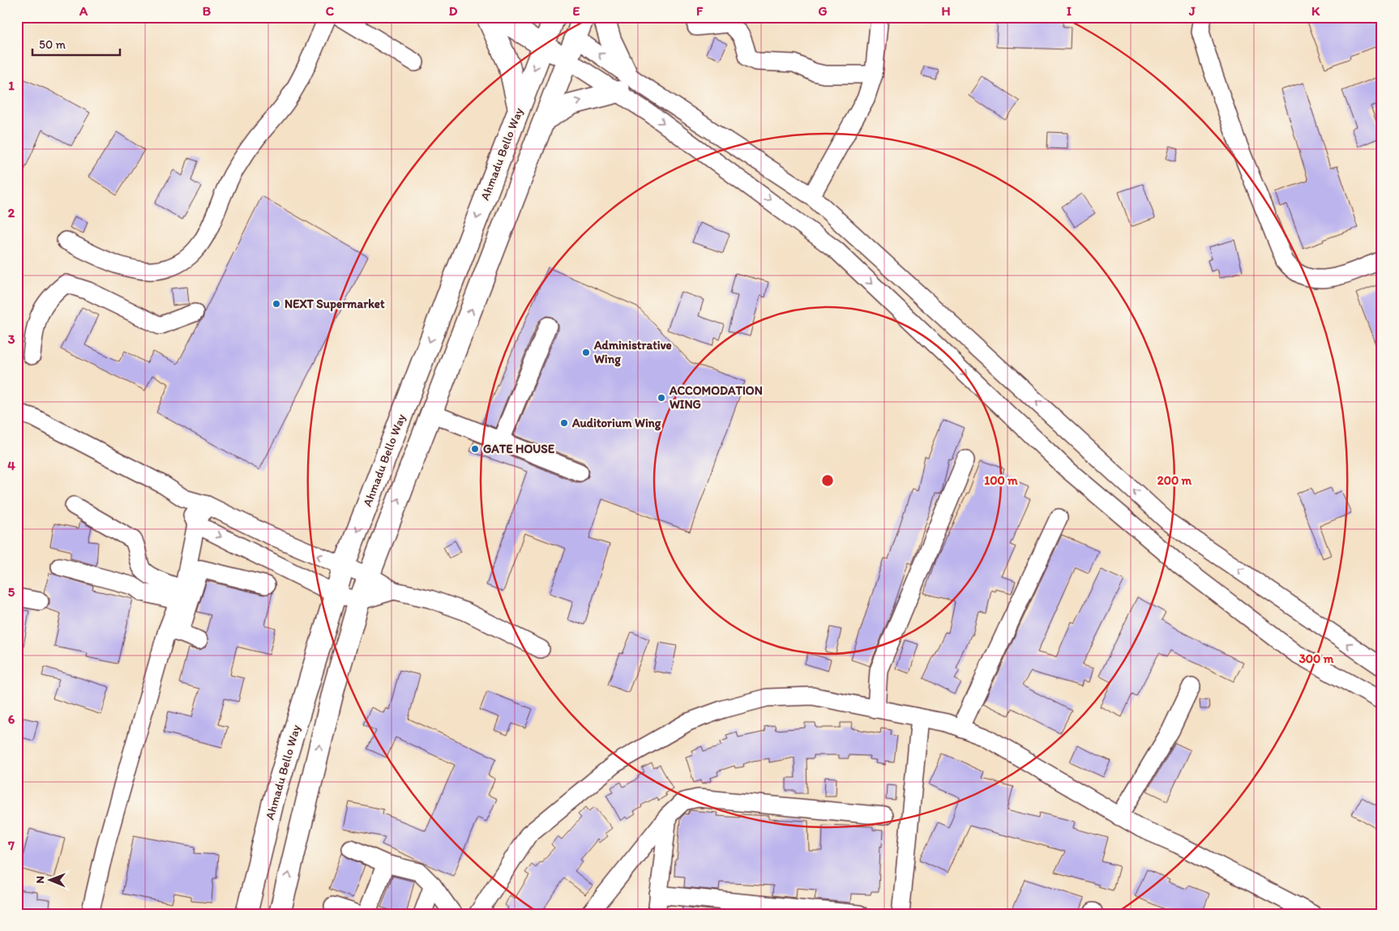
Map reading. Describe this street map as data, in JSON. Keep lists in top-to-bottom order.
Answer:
{
  "streets": {
    "main road": ["Ahmadu Bello Way"]
  },
  "places": [
    "NEXT Supermarket",
    "Administrative Wing",
    "ACCOMODATION WING",
    "Auditorium Wing",
    "GATE HOUSE"
  ],
  "scale_bar": "50 m",
  "north": "left",
  "grid": {
    "columns": [
      "A",
      "B",
      "C",
      "D",
      "E",
      "F",
      "G",
      "H",
      "I",
      "J",
      "K"
    ],
    "rows": [
      "1",
      "2",
      "3",
      "4",
      "5",
      "6",
      "7"
    ]
  },
  "rings": ["100 m", "200 m", "300 m"]
}
